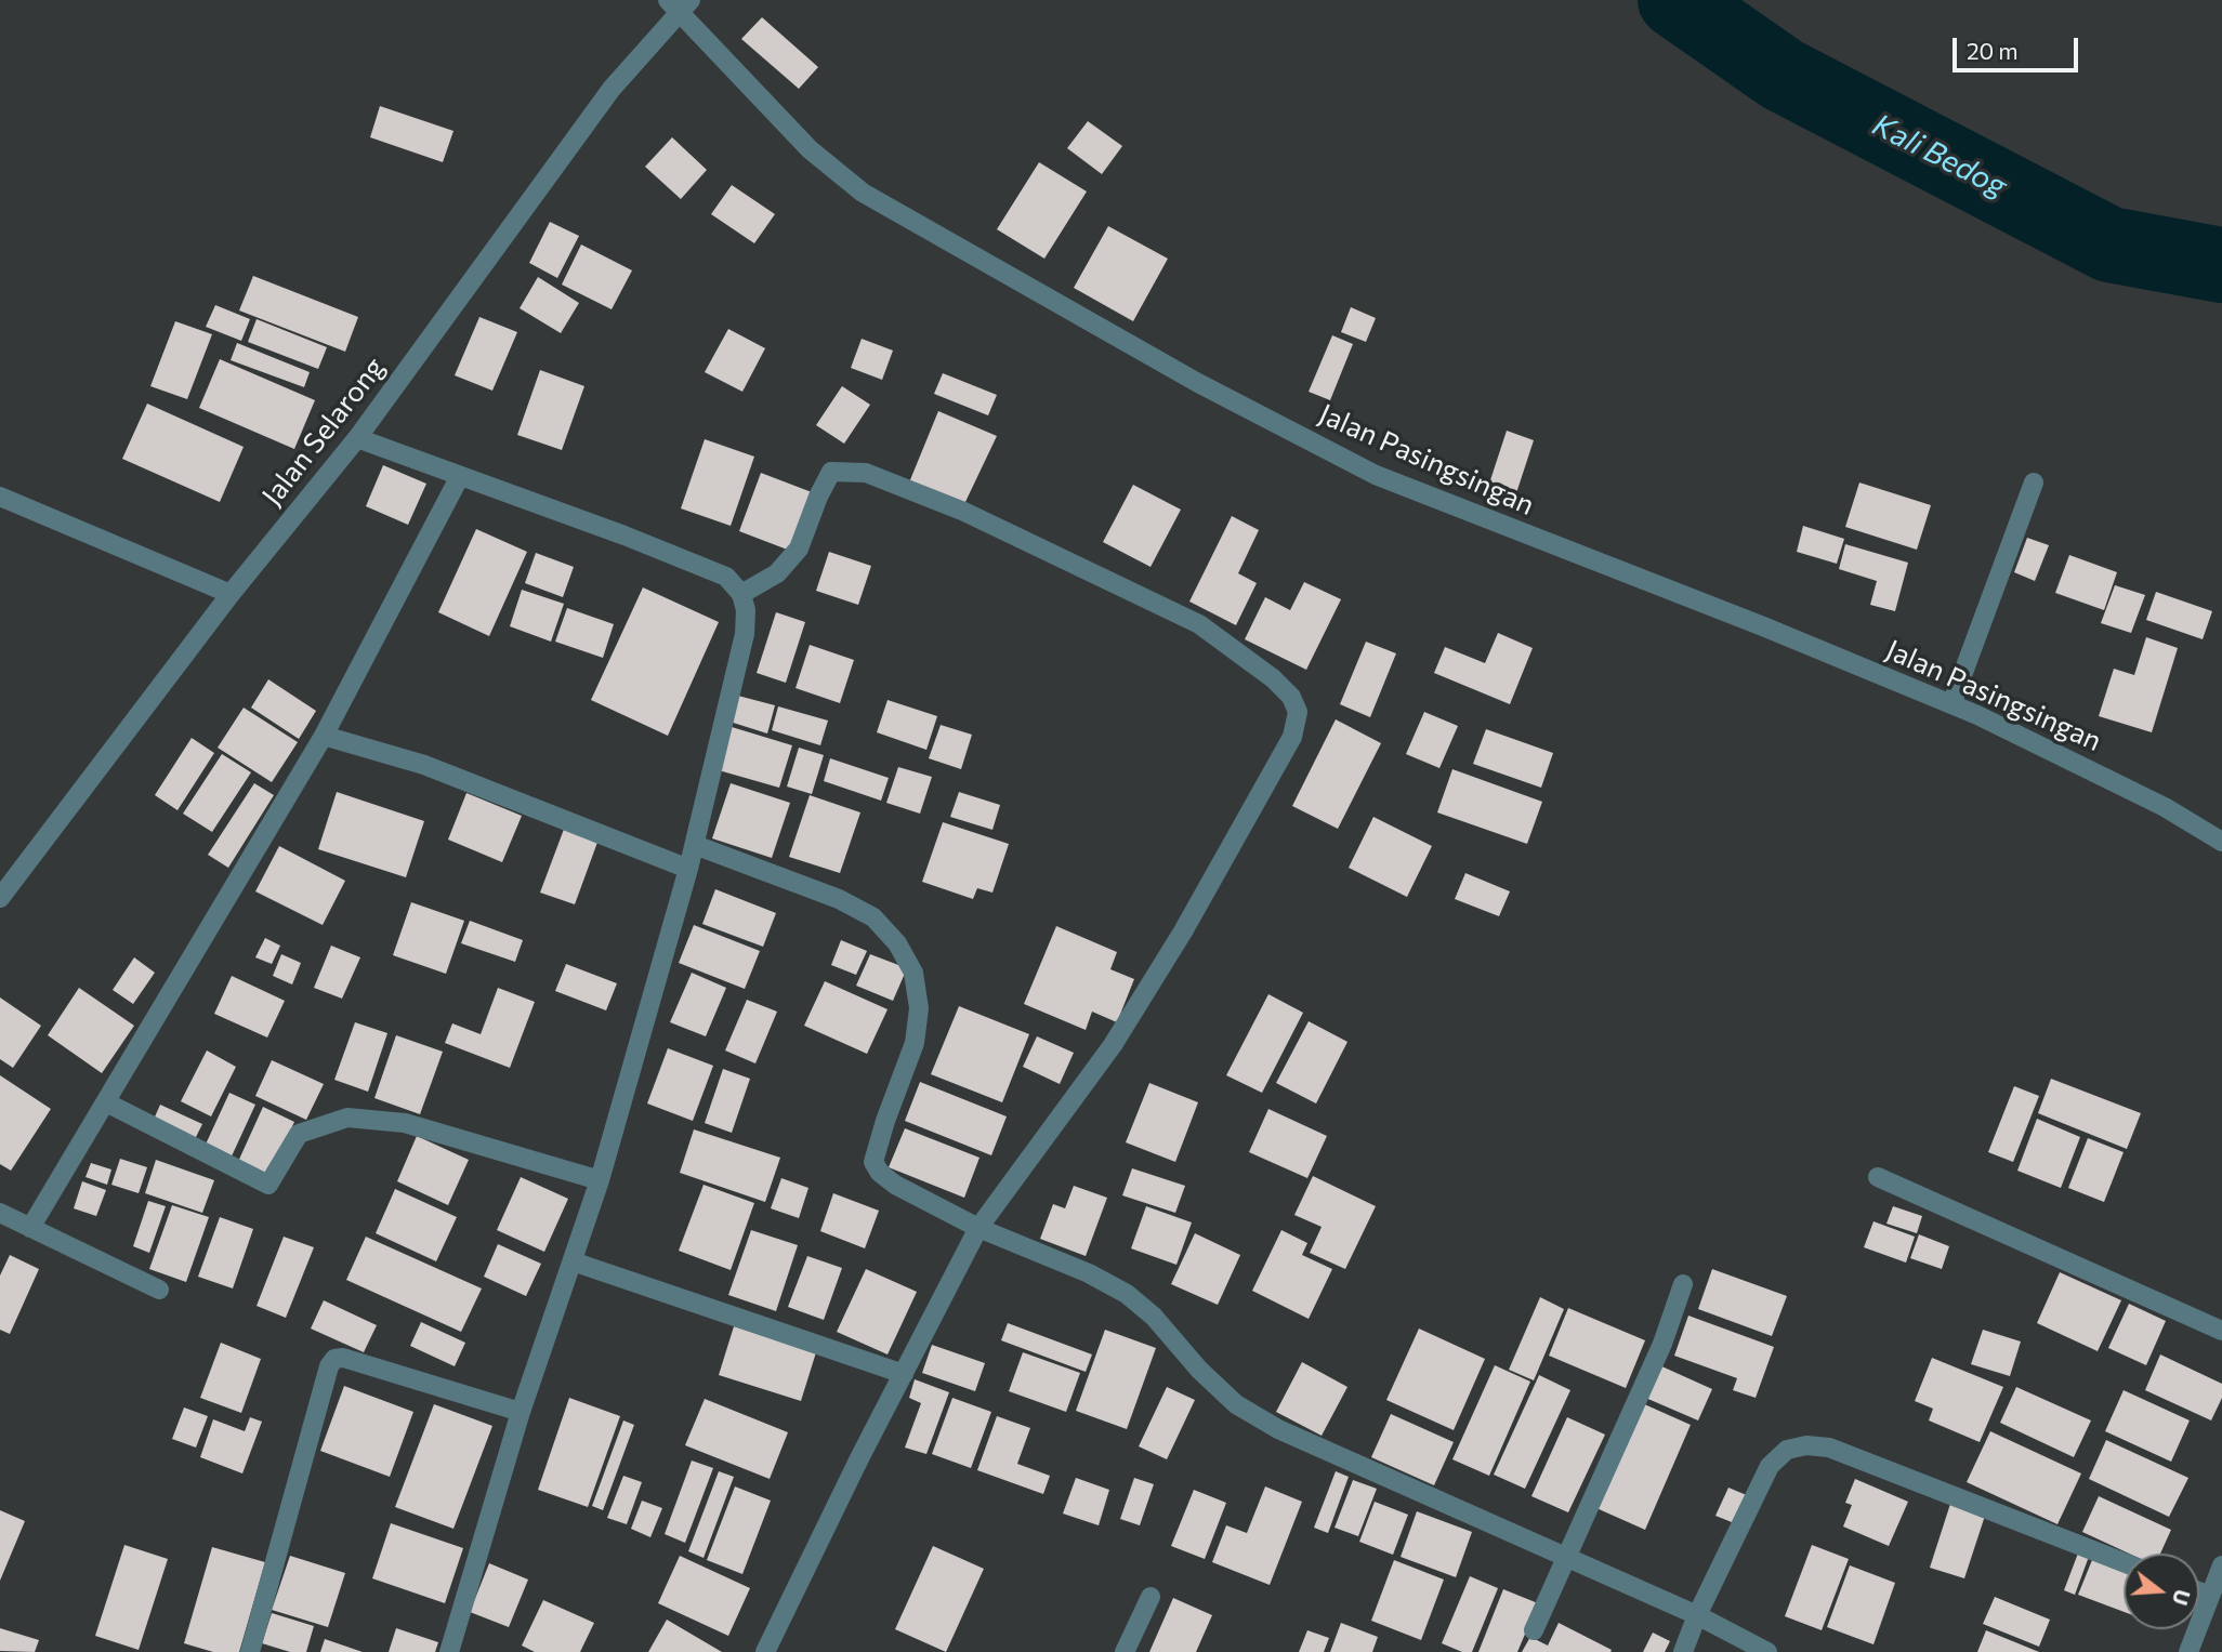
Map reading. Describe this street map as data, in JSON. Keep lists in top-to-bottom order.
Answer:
{
  "streets": {
    "street": ["Jalan Selarong", "Jalan Pasingsingan"]
  },
  "crossings": [
    ["Jalan Selarong", "Jalan Pasingsingan"]
  ],
  "water": ["Kali Bedog"],
  "scale_bar": "20 m",
  "north": "right"
}
